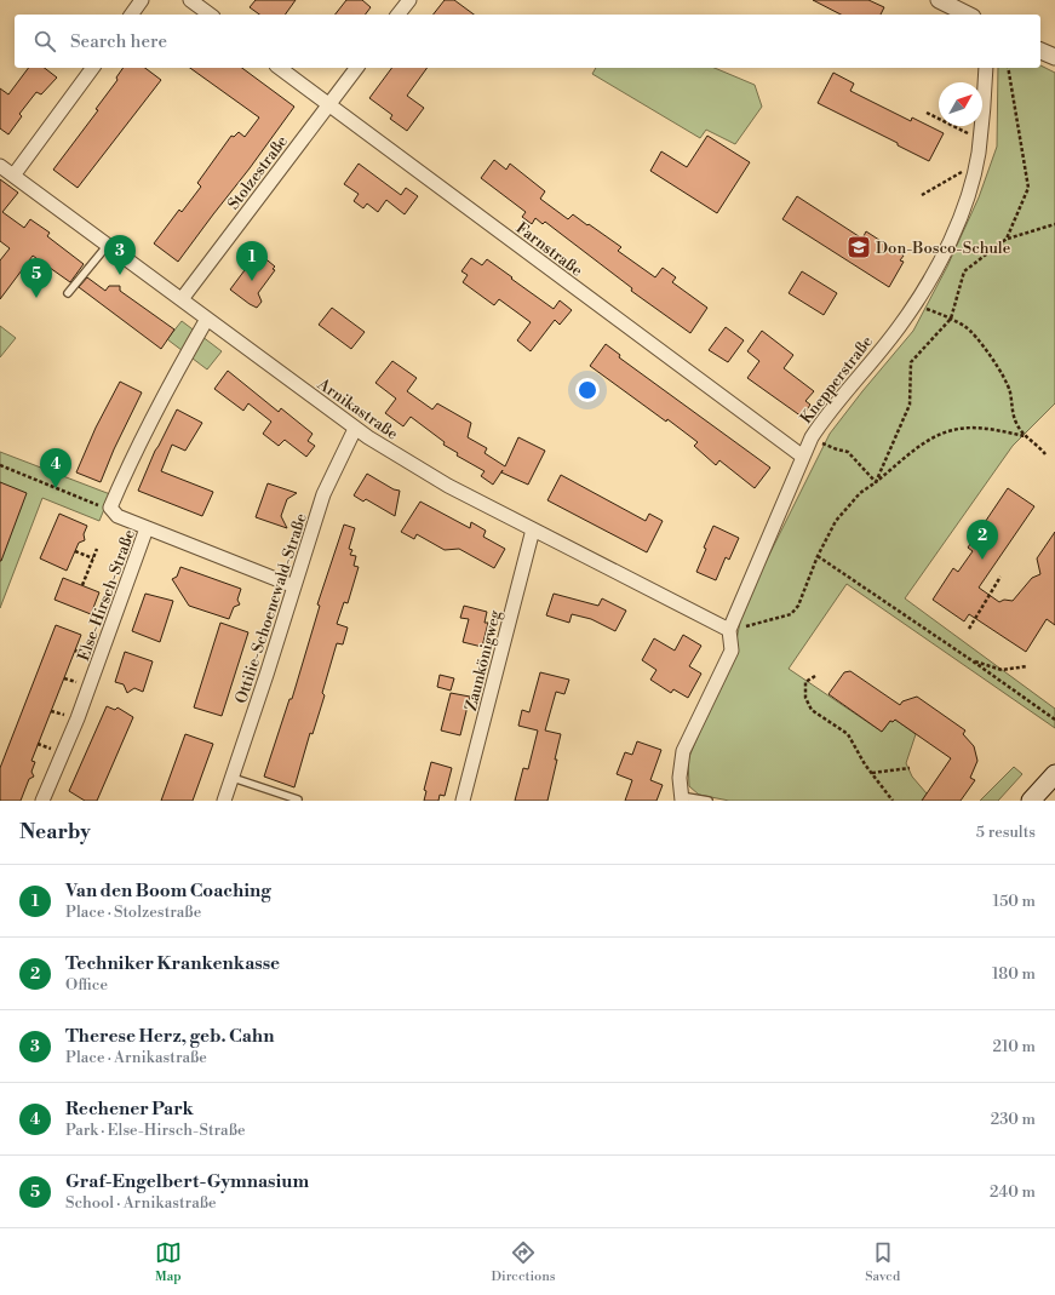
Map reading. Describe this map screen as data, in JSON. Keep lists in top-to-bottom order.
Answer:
{
  "streets": {
    "street": [
      "Stolzestraße",
      "Farnstraße",
      "Knepperstraße",
      "Arnikastraße",
      "Else-Hirsch-Straße",
      "Ottilie-Schoenewald-Straße",
      "Zaunkönigweg"
    ]
  },
  "crossings": [
    ["Stolzestraße", "Farnstraße"],
    ["Stolzestraße", "Arnikastraße"],
    ["Farnstraße", "Knepperstraße"],
    ["Knepperstraße", "Arnikastraße"],
    ["Arnikastraße", "Else-Hirsch-Straße"],
    ["Arnikastraße", "Ottilie-Schoenewald-Straße"],
    ["Arnikastraße", "Zaunkönigweg"]
  ],
  "places": {
    "school or university": ["Don-Bosco-Schule"]
  },
  "north": "top right",
  "page": {
    "search": "Search here",
    "pins": [
      "3",
      "1",
      "5",
      "4",
      "2"
    ],
    "heading": ["Nearby", "5 results"],
    "list": [
      {
        "mark": "1",
        "name": "Van den Boom Coaching",
        "note": "Place · Stolzestraße",
        "value": "150 m"
      },
      {
        "mark": "2",
        "name": "Techniker Krankenkasse",
        "note": "Office",
        "value": "180 m"
      },
      {
        "mark": "3",
        "name": "Therese Herz, geb. Cahn",
        "note": "Place · Arnikastraße",
        "value": "210 m"
      },
      {
        "mark": "4",
        "name": "Rechener Park",
        "note": "Park · Else-Hirsch-Straße",
        "value": "230 m"
      },
      {
        "mark": "5",
        "name": "Graf-Engelbert-Gymnasium",
        "note": "School · Arnikastraße",
        "value": "240 m"
      }
    ],
    "nav": ["Map", "Directions", "Saved"]
  }
}
